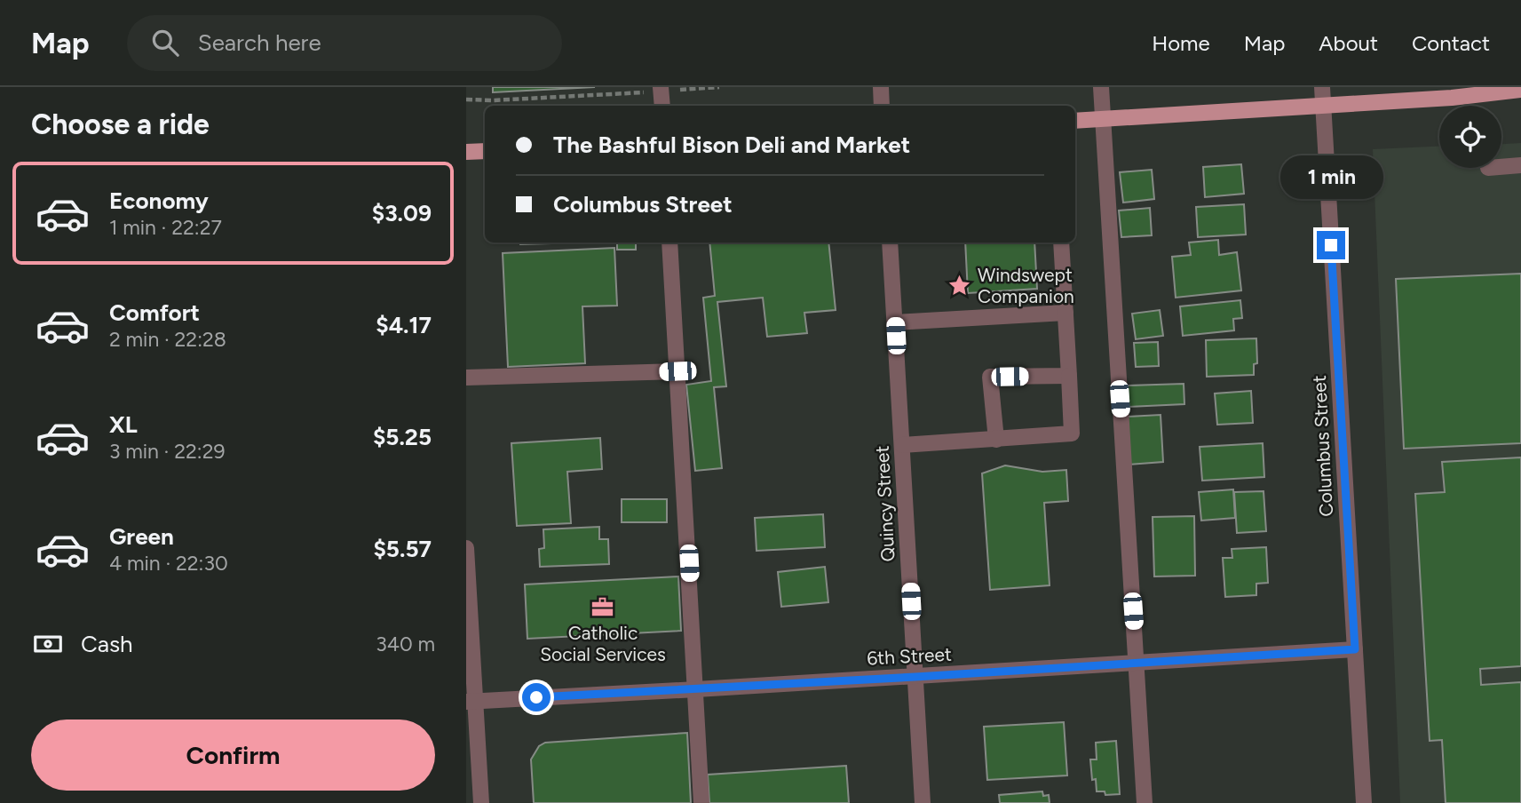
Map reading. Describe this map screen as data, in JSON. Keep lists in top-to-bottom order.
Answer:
{
  "streets": {
    "street": ["Columbus Street", "Quincy Street", "6th Street"]
  },
  "crossings": [
    ["Columbus Street", "6th Street"],
    ["Quincy Street", "6th Street"]
  ],
  "places": {
    "place": ["Windswept Companion"],
    "office": ["Catholic Social Services"]
  },
  "page": {
    "header": "Map",
    "search": "Search here",
    "nav": [
      "Home",
      "Map",
      "About",
      "Contact"
    ],
    "heading": "Choose a ride",
    "banner": ["The Bashful Bison Deli and Market", "Columbus Street"],
    "bubble": "1 min",
    "list": [
      {
        "name": "Economy",
        "note": "1 min · 22:27",
        "value": "$3.09"
      },
      {
        "name": "Comfort",
        "note": "2 min · 22:28",
        "value": "$4.17"
      },
      {
        "name": "XL",
        "note": "3 min · 22:29",
        "value": "$5.25"
      },
      {
        "name": "Green",
        "note": "4 min · 22:30",
        "value": "$5.57"
      }
    ],
    "pay": ["Cash", "340 m"],
    "buttons": "Confirm"
  }
}
